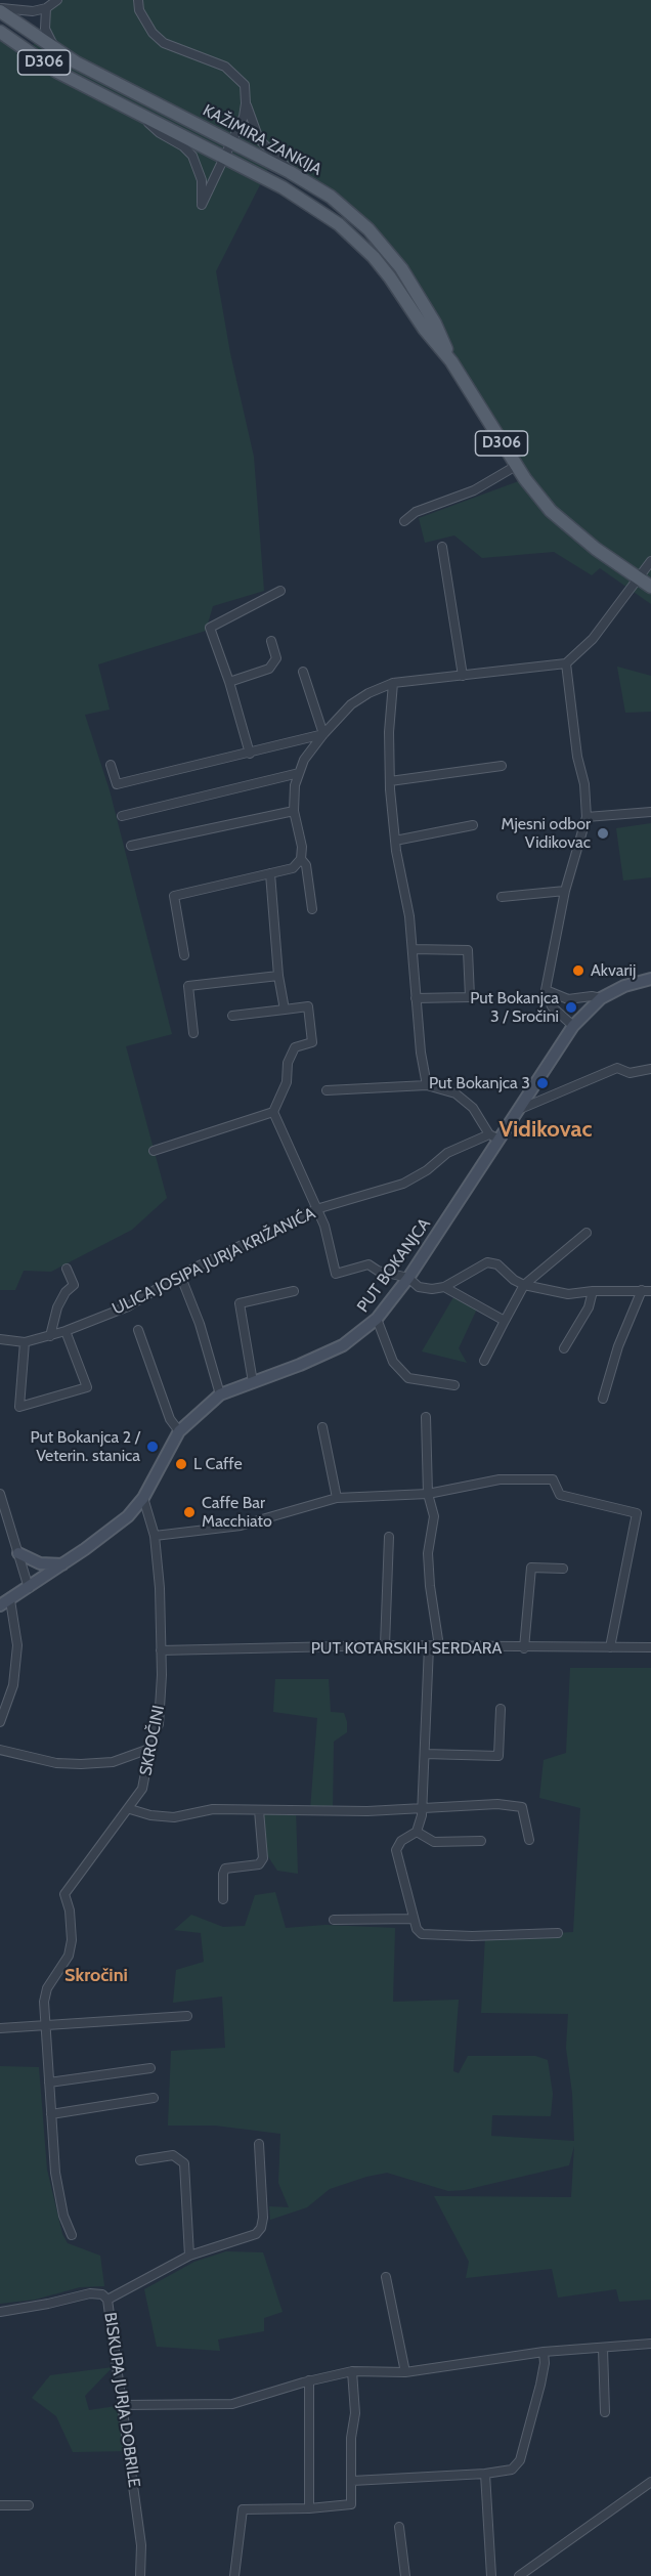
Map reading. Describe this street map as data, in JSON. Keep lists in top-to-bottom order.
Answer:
{
  "streets": {
    "main road": ["D306", "KAŽIMIRA ZANKIJA", "PUT BOKANJCA"],
    "street": [
      "ULICA JOSIPA JURJA KRIŽANIĆA",
      "PUT KOTARSKIH SERDARA",
      "SKROČINI",
      "BISKUPA JURJA DOBRILE"
    ]
  },
  "crossings": [
    ["ULICA JOSIPA JURJA KRIŽANIĆA", "PUT BOKANJCA"],
    ["PUT BOKANJCA", "SKROČINI"],
    ["PUT KOTARSKIH SERDARA", "SKROČINI"]
  ],
  "districts": ["Vidikovac", "Skročini"],
  "places": [
    "Mjesni odbor Vidikovac",
    "Akvarij",
    "Put Bokanjca 3 / Sročini",
    "Put Bokanjca 3",
    "Put Bokanjca 2 / Veterin. stanica",
    "L Caffe",
    "Caffe Bar Macchiato"
  ]
}
